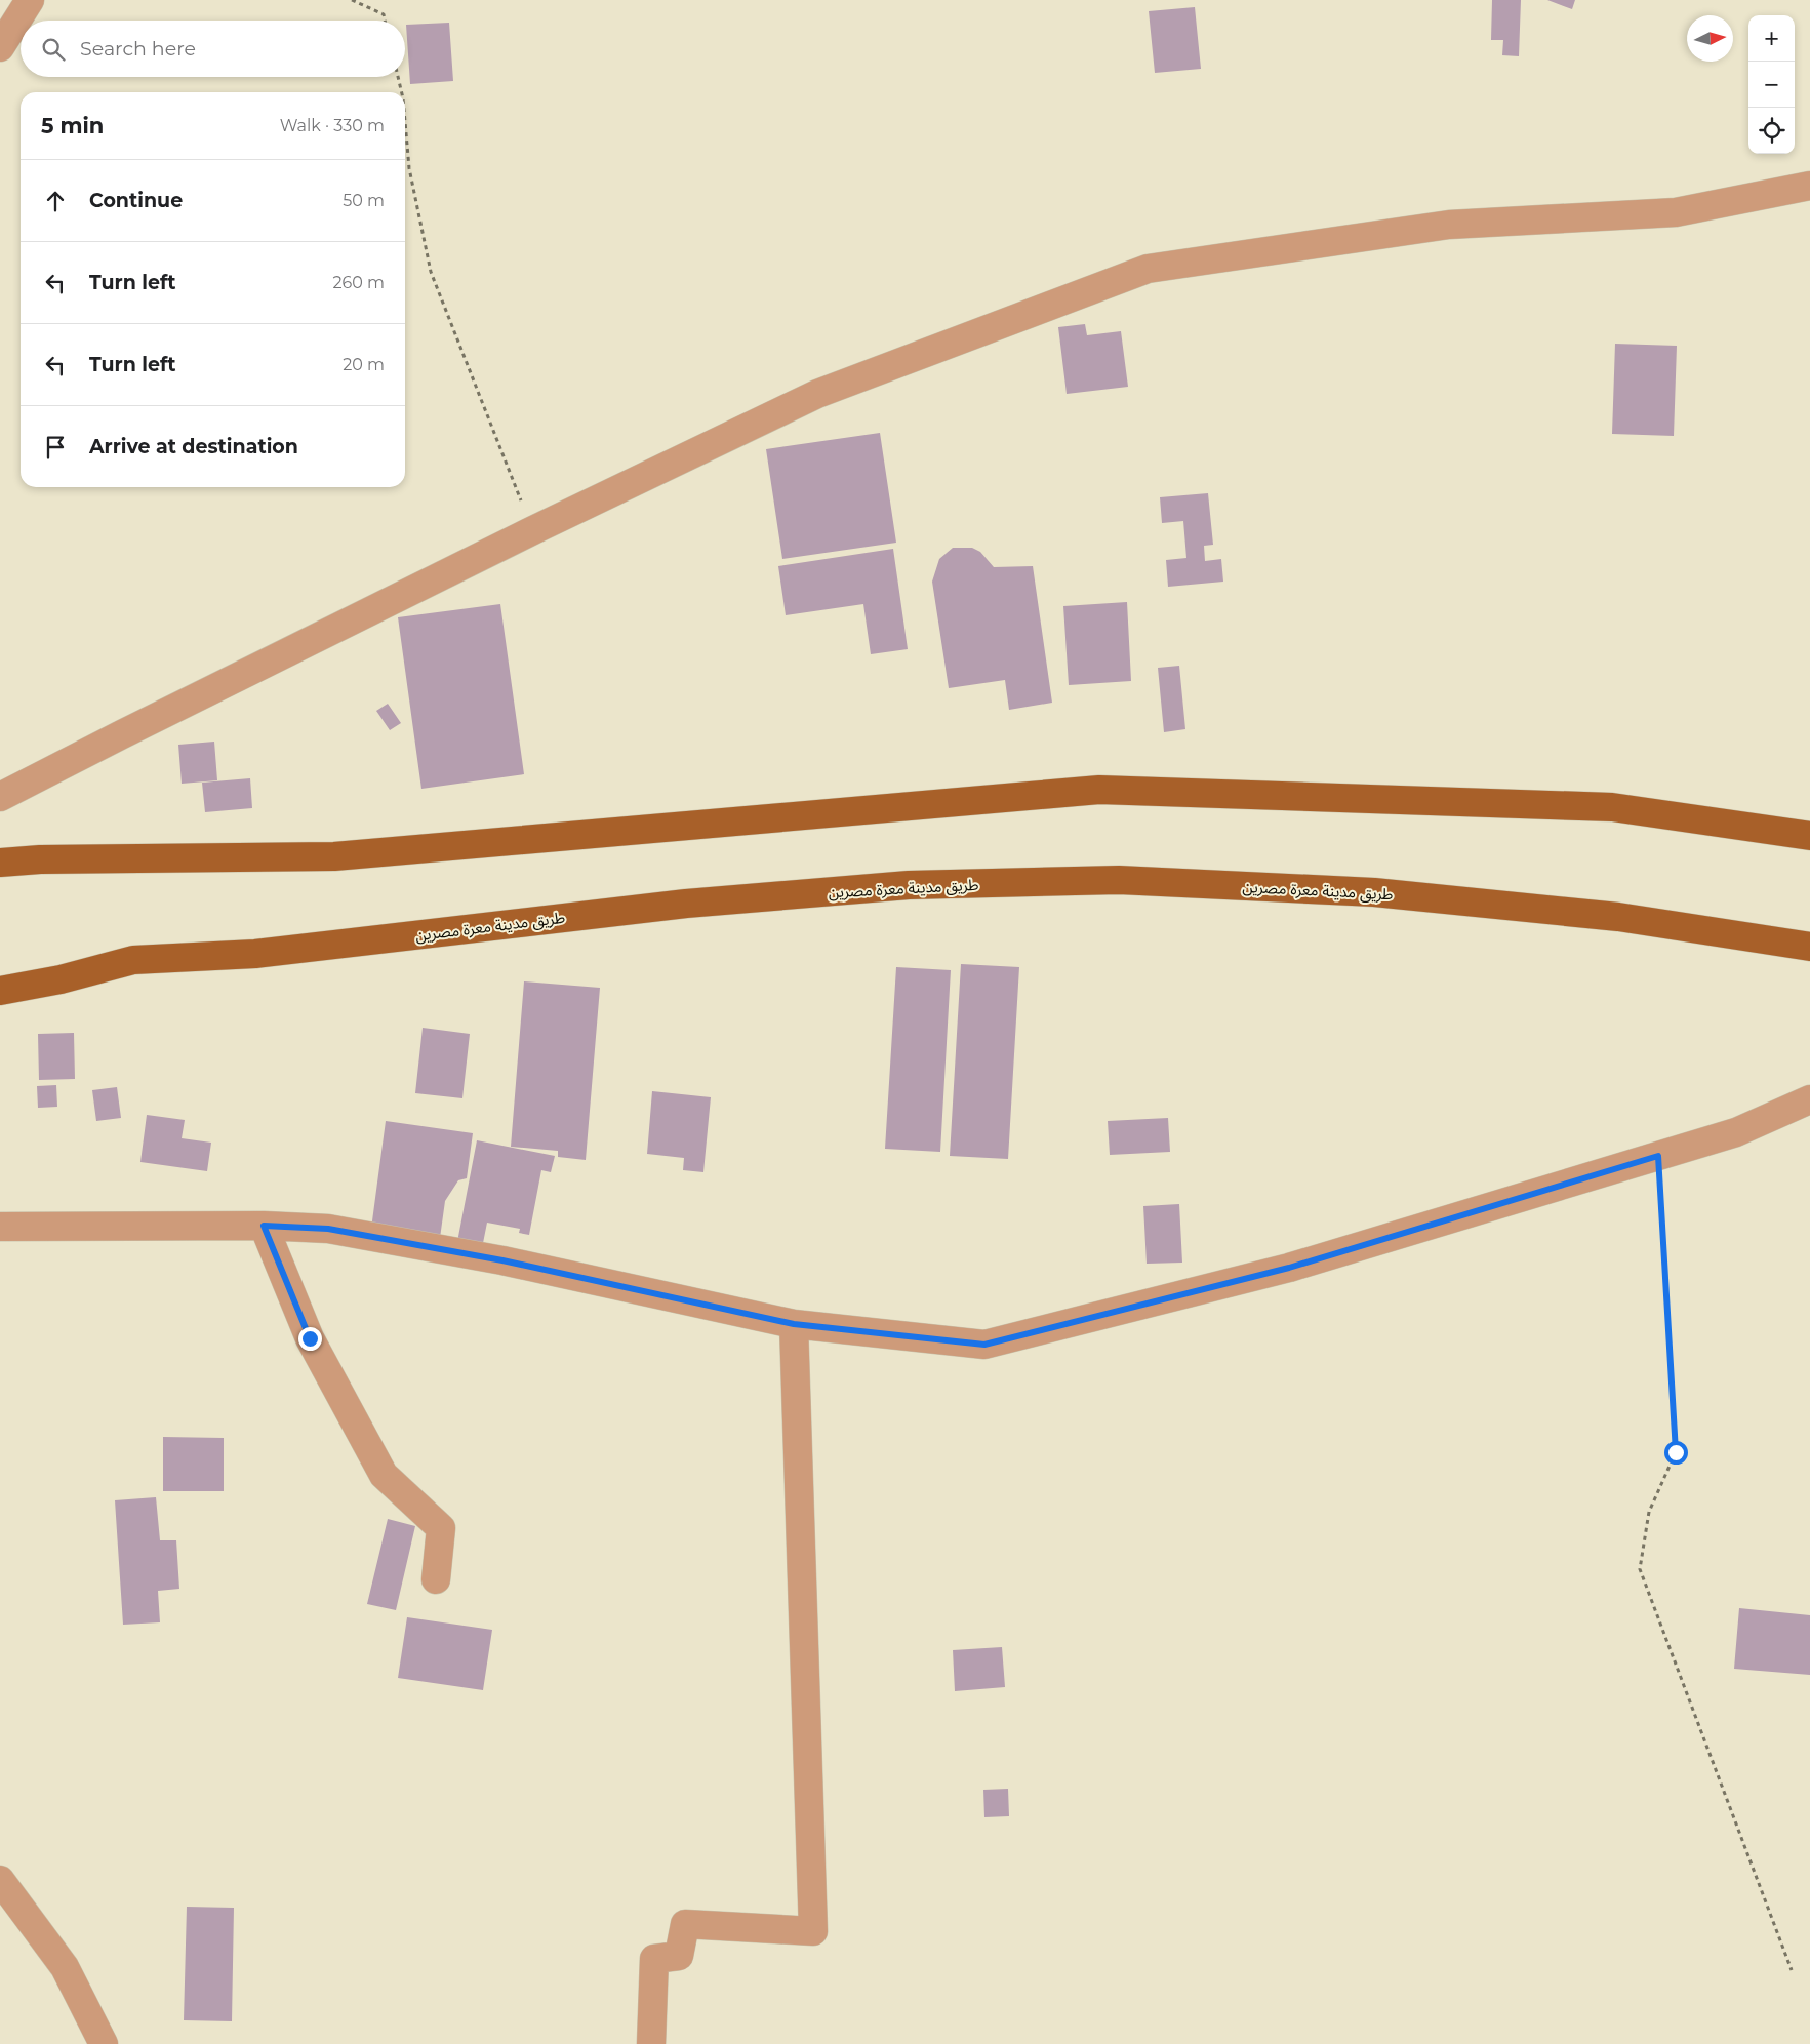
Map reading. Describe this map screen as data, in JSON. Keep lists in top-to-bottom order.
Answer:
{
  "streets": {
    "main road": ["طريق مدينة معرة مصرين"]
  },
  "north": "right",
  "page": {
    "map_buttons": ["+", "−"],
    "search": "Search here",
    "heading": ["5 min", "Walk · 330 m"],
    "list": [
      ["Continue", "50 m"],
      ["Turn left", "260 m"],
      ["Turn left", "20 m"],
      "Arrive at destination"
    ]
  }
}
